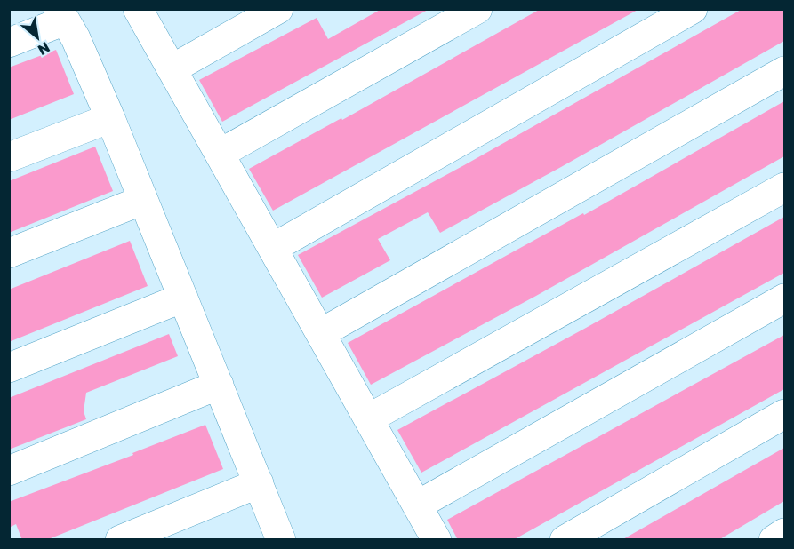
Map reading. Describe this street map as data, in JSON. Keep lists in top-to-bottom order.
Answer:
{
  "north": "bottom right"
}
